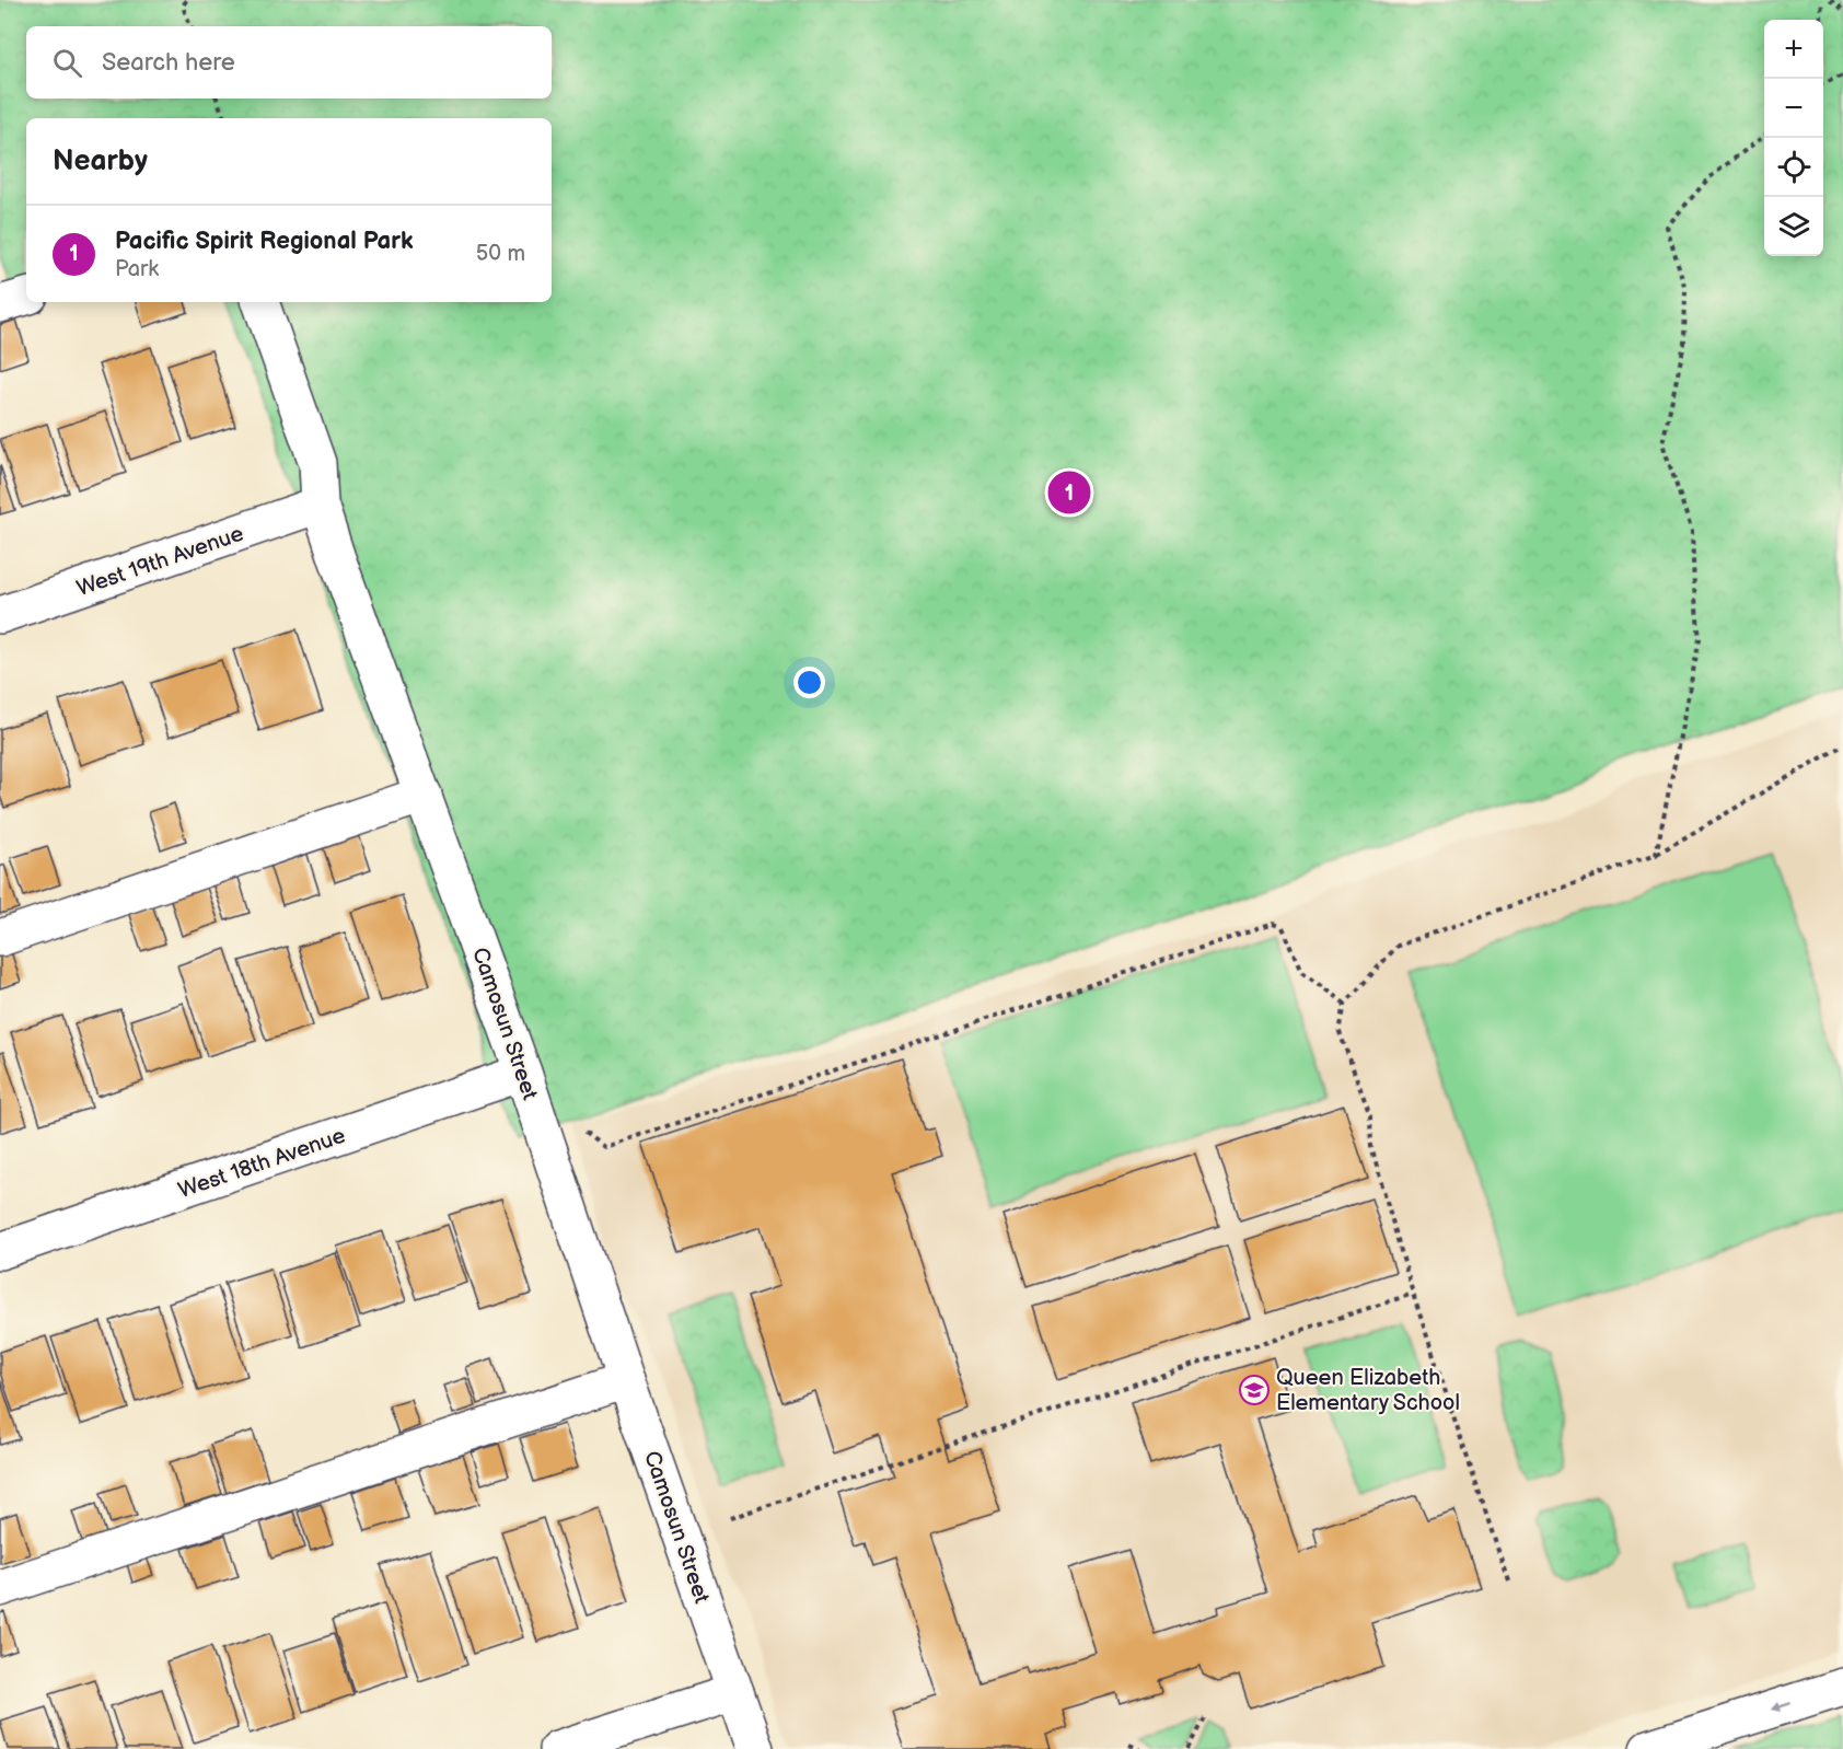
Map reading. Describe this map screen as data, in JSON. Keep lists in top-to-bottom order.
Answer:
{
  "streets": {
    "street": ["West 19th Avenue", "Camosun Street", "West 18th Avenue"]
  },
  "crossings": [
    ["West 19th Avenue", "Camosun Street"],
    ["Camosun Street", "West 18th Avenue"]
  ],
  "places": {
    "school or university": ["Queen Elizabeth Elementary School"]
  },
  "page": {
    "map_buttons": ["+", "−"],
    "search": "Search here",
    "heading": "Nearby",
    "list": [
      {
        "mark": "1",
        "name": "Pacific Spirit Regional Park",
        "note": "Park",
        "value": "50 m"
      }
    ],
    "pins": "1"
  }
}
